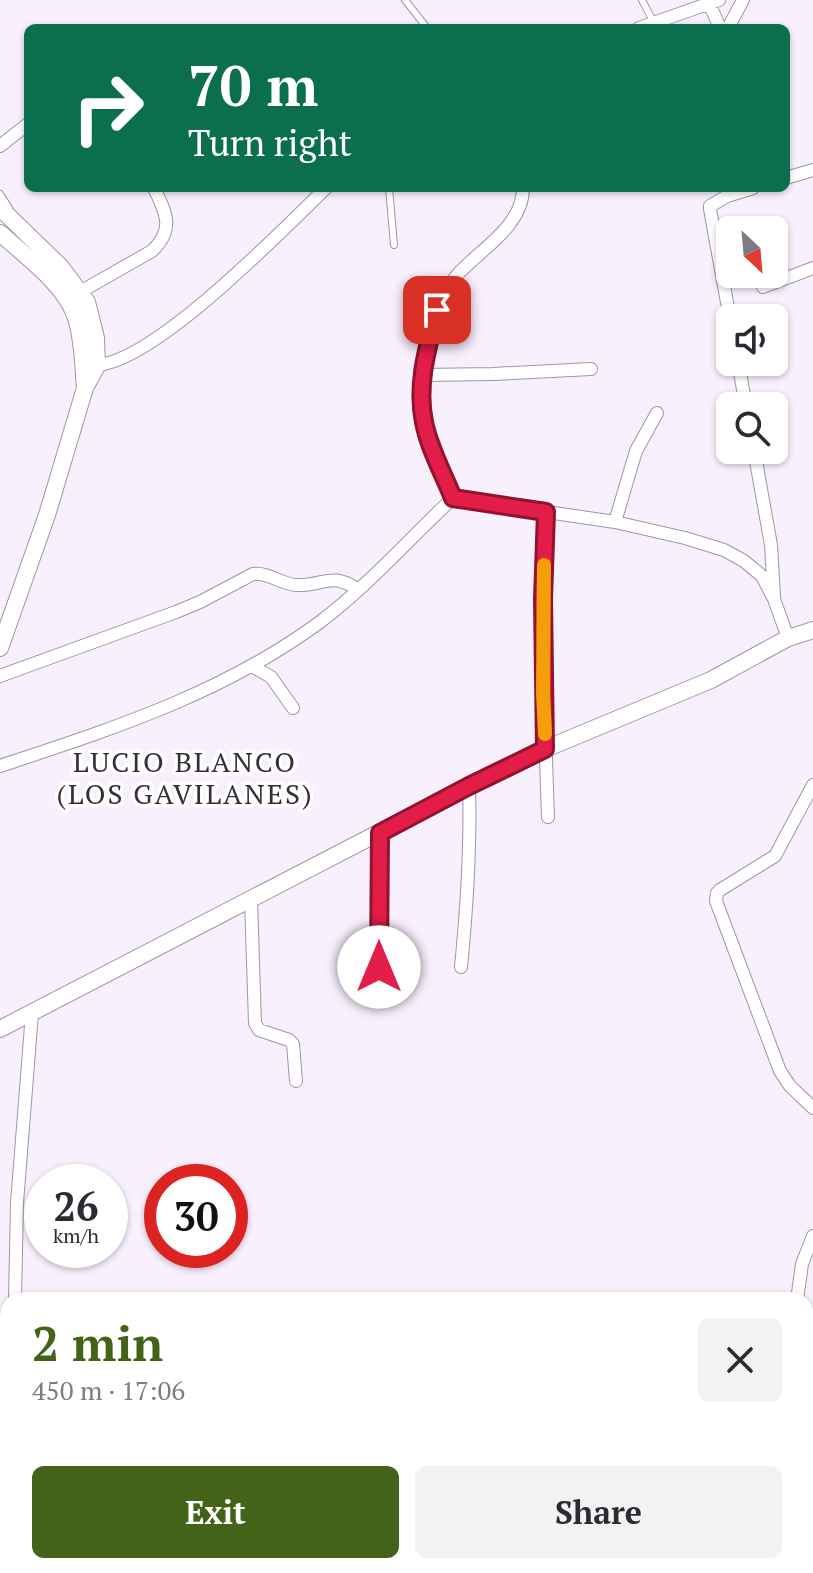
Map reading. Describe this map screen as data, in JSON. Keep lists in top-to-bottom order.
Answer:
{
  "districts": ["LUCIO BLANCO (LOS GAVILANES)"],
  "north": "bottom right",
  "page": {
    "turn": ["70 m", "Turn right"],
    "speed": "26 km/h",
    "limit": "30",
    "heading": ["2 min", "450 m · 17:06"],
    "buttons": ["Exit", "Share"]
  }
}
